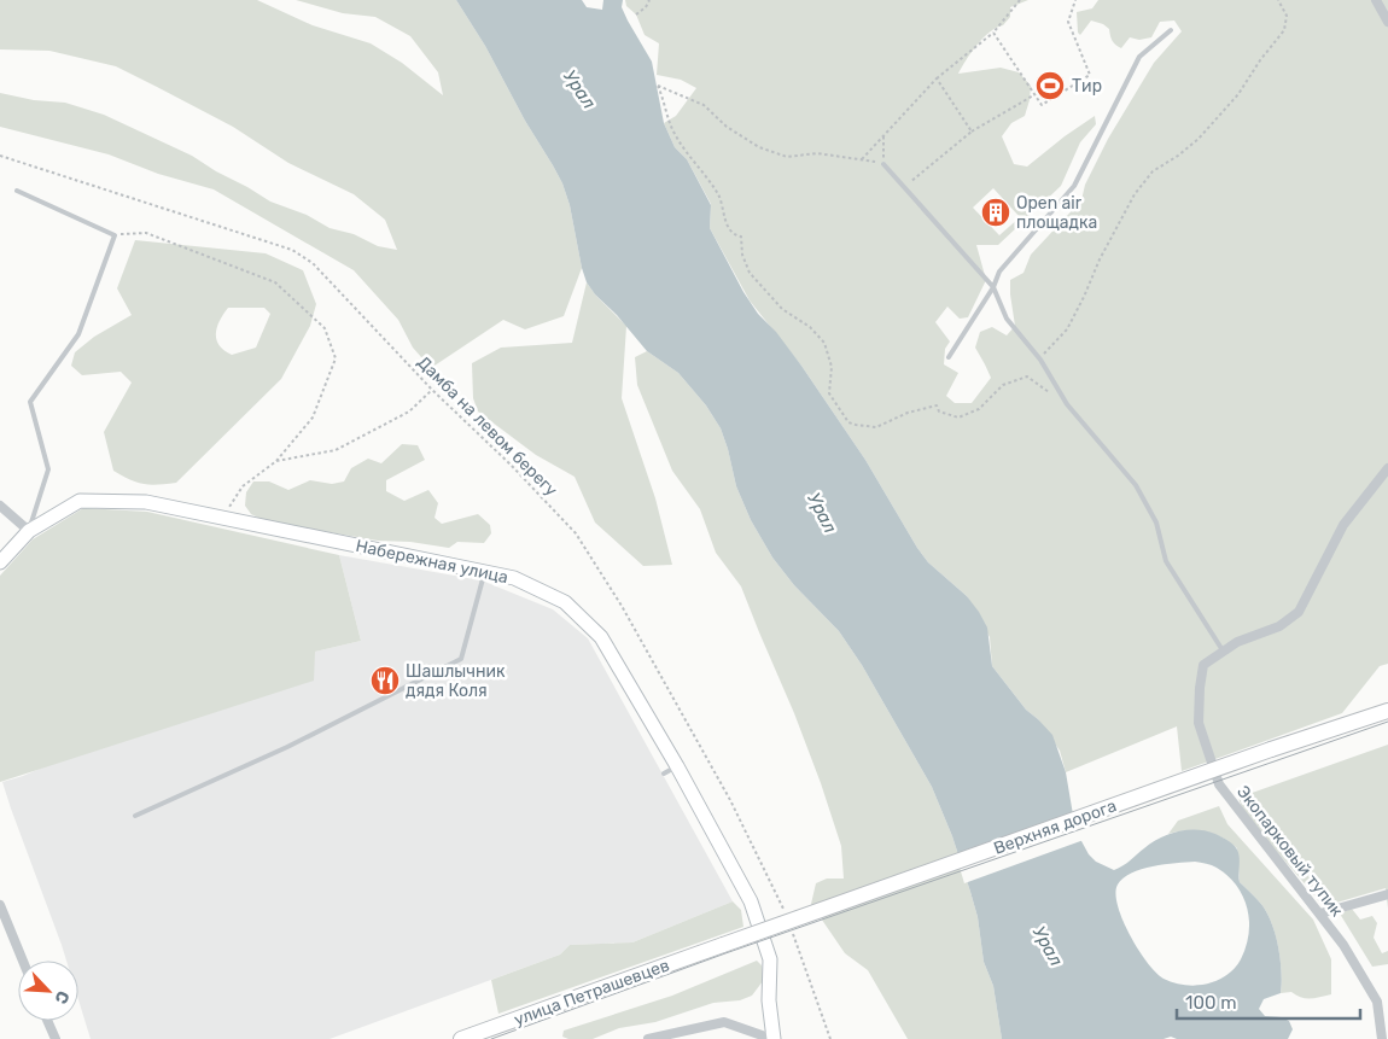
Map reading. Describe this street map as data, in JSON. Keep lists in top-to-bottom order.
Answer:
{
  "streets": {
    "main road": ["Набережная улица", "Верхняя дорога", "улица Петрашевцев"],
    "street": ["Экопарковый тупик"],
    "path": ["Дамба на левом берегу"]
  },
  "crossings": [
    ["Верхняя дорога", "улица Петрашевцев"]
  ],
  "water": ["Урал"],
  "places": {
    "sports": ["Тир"],
    "building": ["Open air площадка"],
    "restaurant": ["Шашлычник дядя Коля"]
  },
  "scale_bar": "100 m",
  "north": "bottom right"
}
